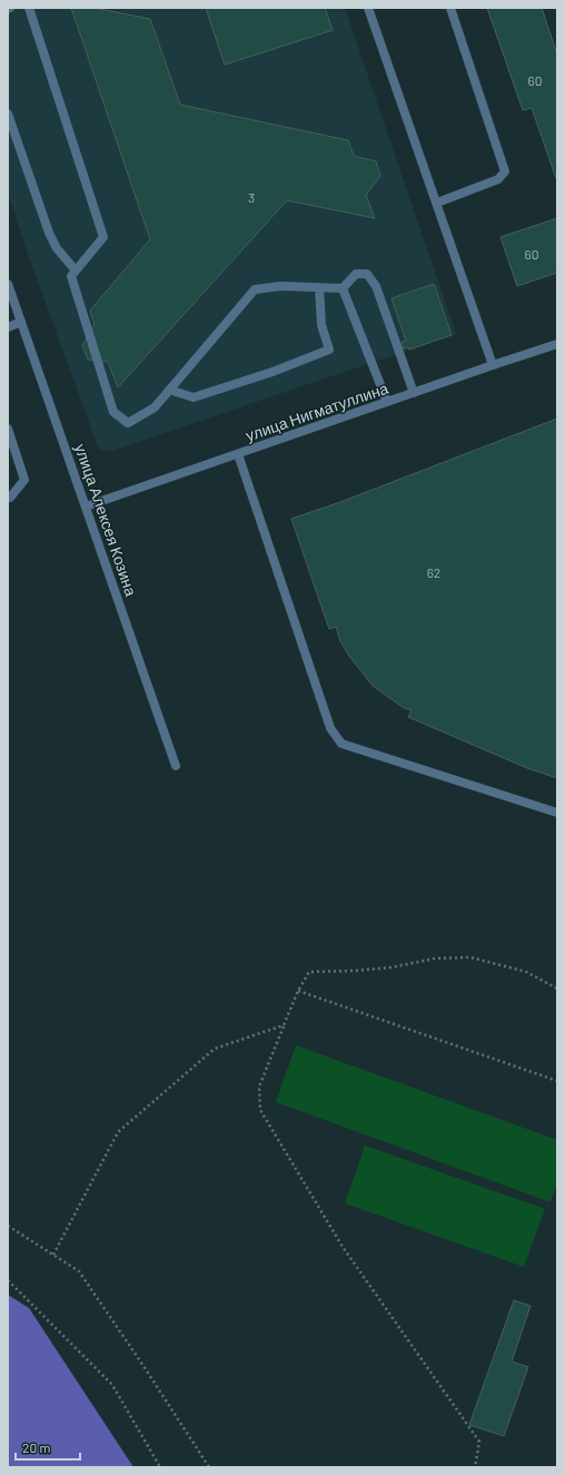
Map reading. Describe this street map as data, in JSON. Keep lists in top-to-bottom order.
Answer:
{
  "streets": {
    "street": ["улица Нигматуллина", "улица Алексея Козина"]
  },
  "crossings": [
    ["улица Нигматуллина", "улица Алексея Козина"]
  ],
  "house_numbers": [
    "60",
    "3",
    "60",
    "62"
  ],
  "scale_bar": "20 m"
}
